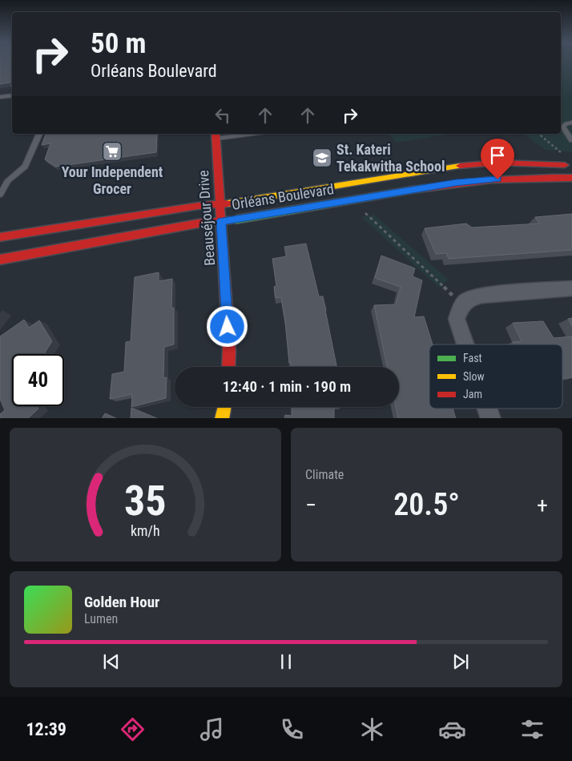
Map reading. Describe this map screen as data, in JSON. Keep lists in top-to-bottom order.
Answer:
{
  "streets": {
    "main road": ["Orléans Boulevard", "Beauséjour Drive"]
  },
  "crossings": [
    ["Orléans Boulevard", "Beauséjour Drive"]
  ],
  "places": {
    "supermarket": ["Your Independent Grocer"],
    "school or university": ["St. Kateri Tekakwitha School"]
  },
  "legend": ["Fast", "Slow", "Jam"],
  "page": {
    "turn": ["50 m", "Orléans Boulevard"],
    "limit": "40",
    "trip": "12:40 · 1 min · 190 m",
    "tile": "Climate",
    "heat": ["−", "20.5°", "+"],
    "song": ["Golden Hour", "Lumen"],
    "tabs": "12:39",
    "gauge": ["35", "km/h"]
  }
}
